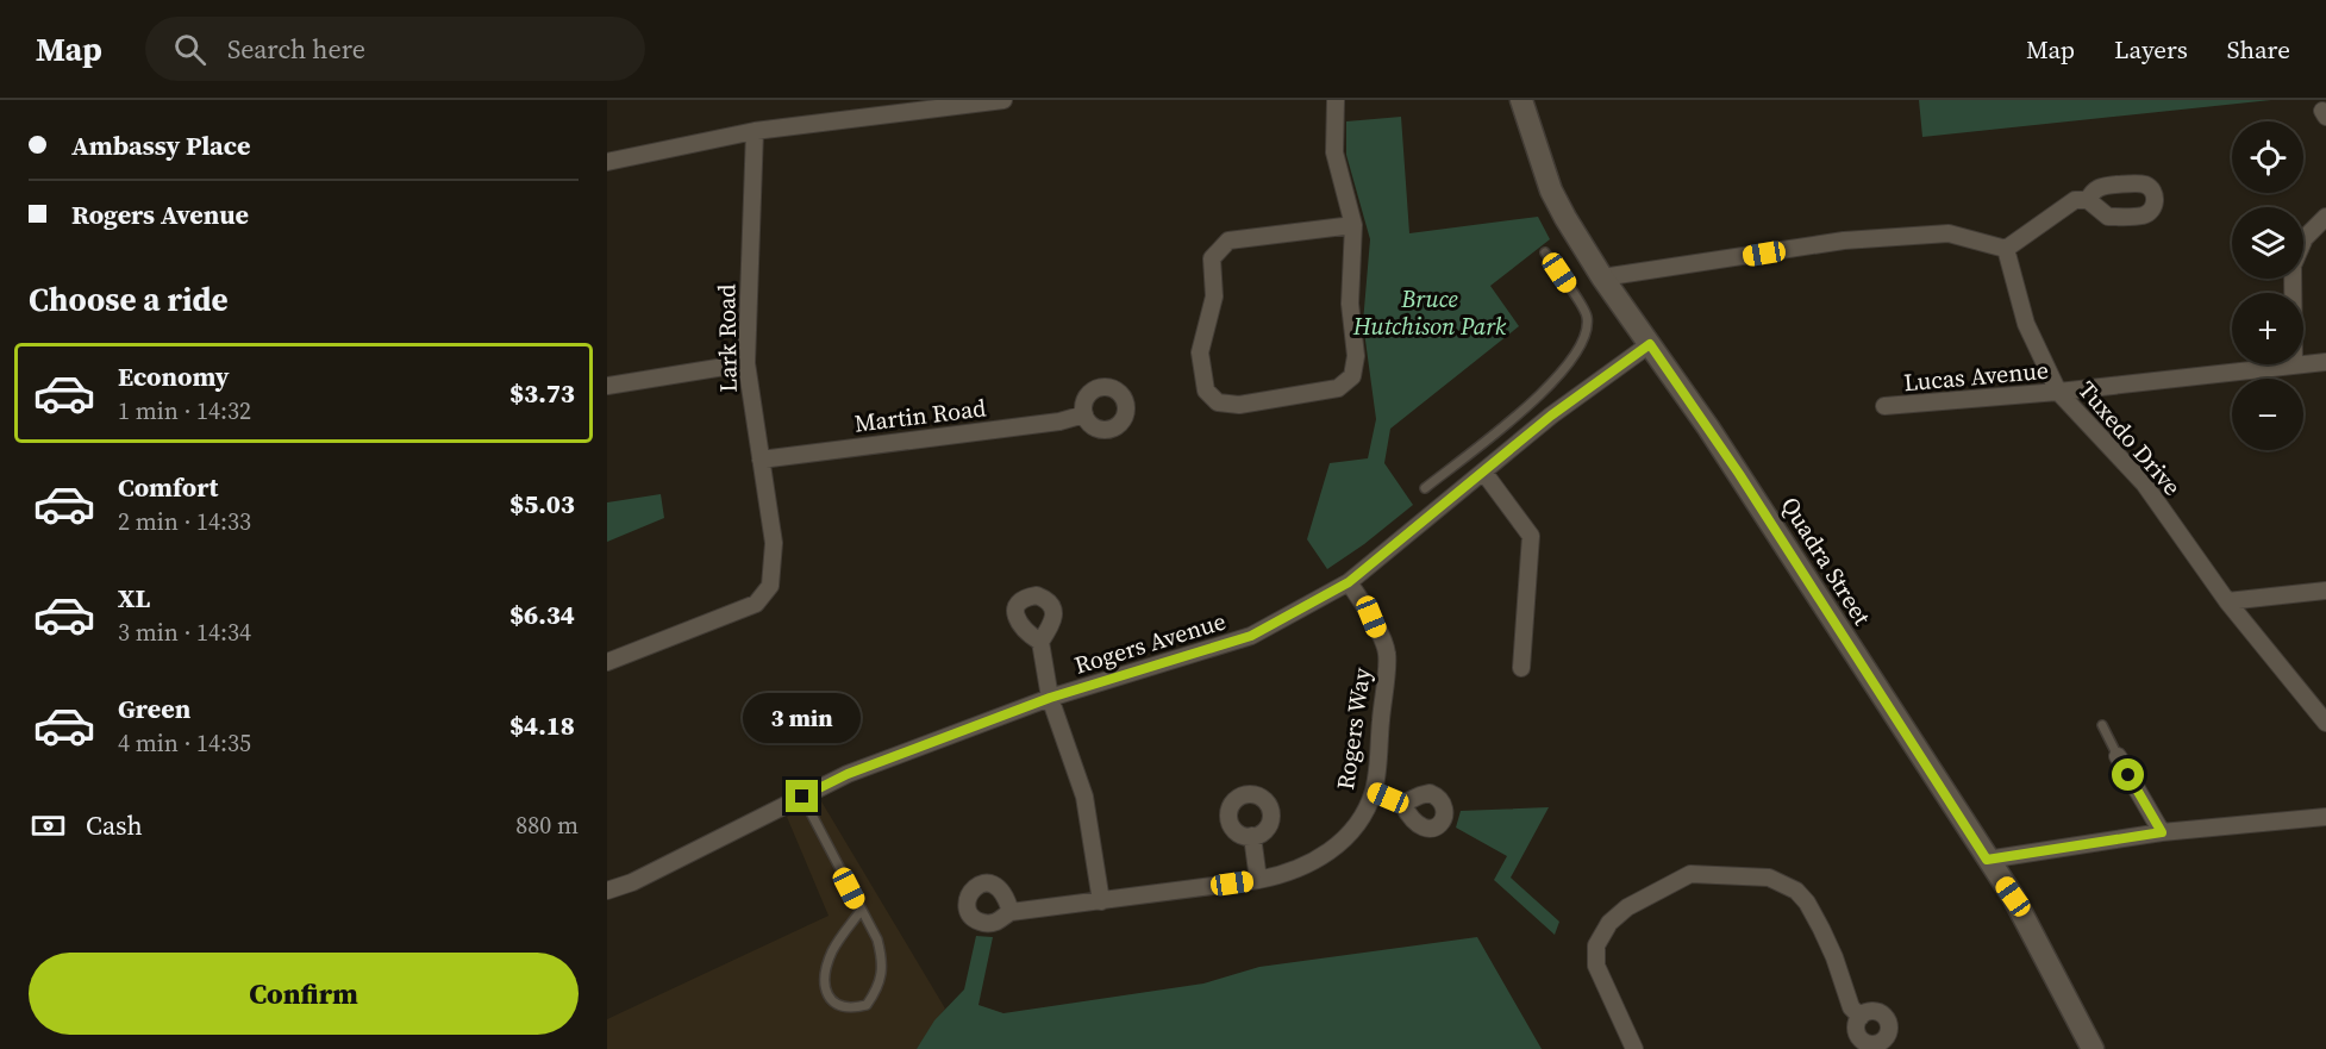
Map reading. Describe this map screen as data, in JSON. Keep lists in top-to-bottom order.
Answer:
{
  "streets": {
    "main road": ["Quadra Street"],
    "street": [
      "Lark Road",
      "Lucas Avenue",
      "Martin Road",
      "Tuxedo Drive",
      "Rogers Avenue",
      "Rogers Way"
    ]
  },
  "crossings": [
    ["Lark Road", "Martin Road"],
    ["Lucas Avenue", "Tuxedo Drive"],
    ["Quadra Street", "Rogers Avenue"],
    ["Rogers Avenue", "Rogers Way"]
  ],
  "parks": ["Bruce Hutchison Park"],
  "page": {
    "header": "Map",
    "search": "Search here",
    "nav": ["Map", "Layers", "Share"],
    "banner": ["Ambassy Place", "Rogers Avenue"],
    "map_buttons": ["+", "−"],
    "heading": "Choose a ride",
    "list": [
      {
        "name": "Economy",
        "note": "1 min · 14:32",
        "value": "$3.73"
      },
      {
        "name": "Comfort",
        "note": "2 min · 14:33",
        "value": "$5.03"
      },
      {
        "name": "XL",
        "note": "3 min · 14:34",
        "value": "$6.34"
      },
      {
        "name": "Green",
        "note": "4 min · 14:35",
        "value": "$4.18"
      }
    ],
    "bubble": "3 min",
    "pay": ["Cash", "880 m"],
    "buttons": "Confirm"
  }
}
